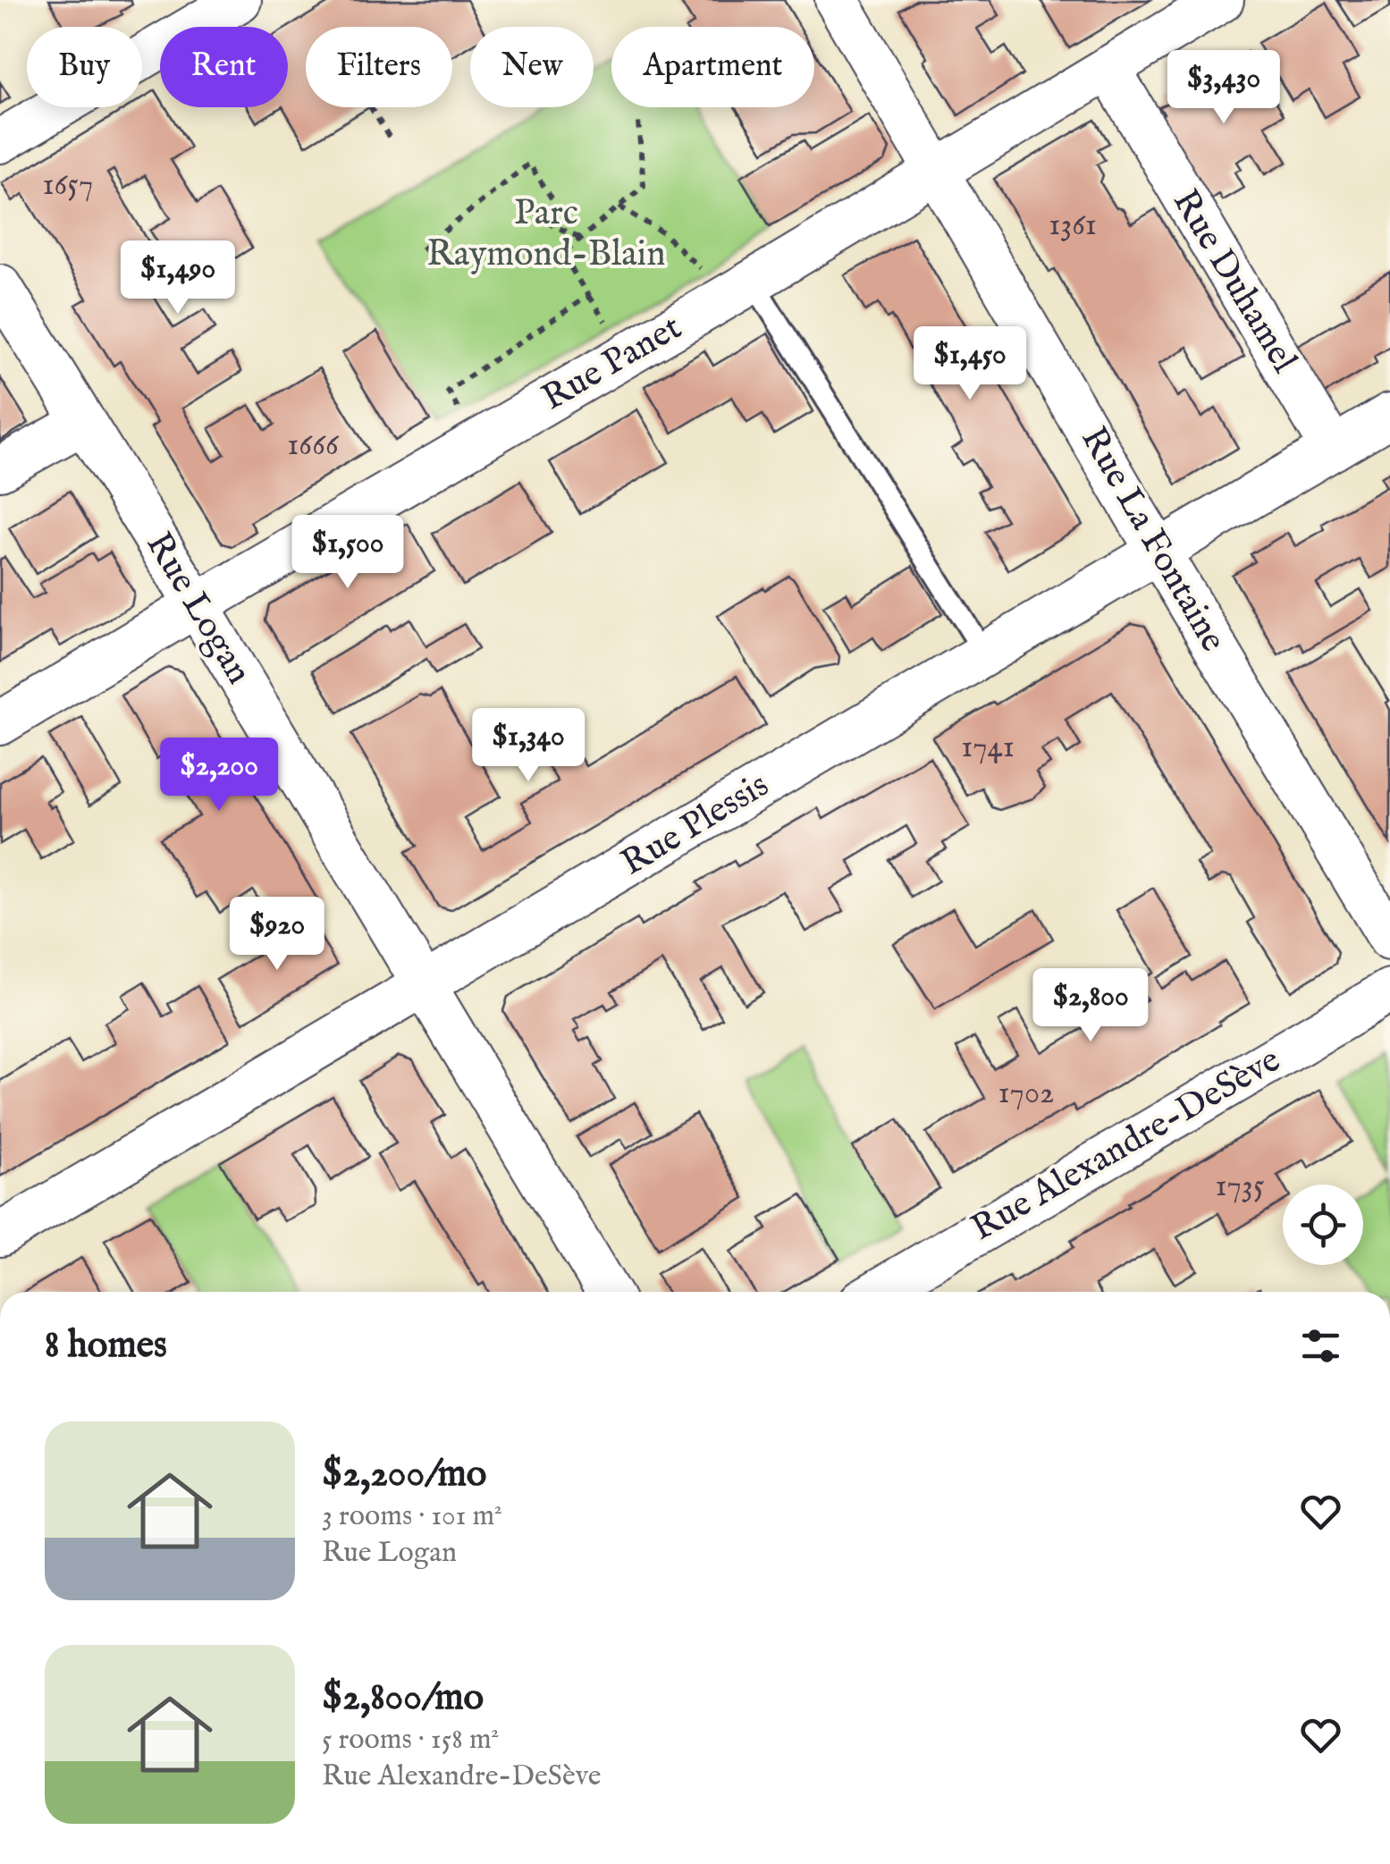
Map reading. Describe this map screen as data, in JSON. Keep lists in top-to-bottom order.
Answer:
{
  "streets": {
    "street": [
      "Rue Duhamel",
      "Rue Panet",
      "Rue La Fontaine",
      "Rue Logan",
      "Rue Plessis",
      "Rue Alexandre-DeSève"
    ]
  },
  "crossings": [
    ["Rue Duhamel", "Rue Panet"],
    ["Rue Duhamel", "Rue Plessis"],
    ["Rue Panet", "Rue La Fontaine"],
    ["Rue Panet", "Rue Logan"],
    ["Rue La Fontaine", "Rue Plessis"],
    ["Rue Logan", "Rue Plessis"]
  ],
  "parks": ["Parc Raymond-Blain"],
  "house_numbers": [
    "1657",
    "1361",
    "1666",
    "1741",
    "1702",
    "1735"
  ],
  "page": {
    "chip": [
      "Buy",
      "Rent",
      "Filters",
      "New",
      "Apartment"
    ],
    "price": [
      "$3,430",
      "$1,490",
      "$1,450",
      "$1,500",
      "$1,340",
      "$2,200",
      "$920",
      "$2,800"
    ],
    "heading": "8 homes",
    "list": [
      {
        "name": "$2,200/mo",
        "note": "3 rooms · 101 m² · Rue Logan"
      },
      {
        "name": "$2,800/mo",
        "note": "5 rooms · 158 m² · Rue Alexandre-DeSève"
      }
    ]
  }
}
